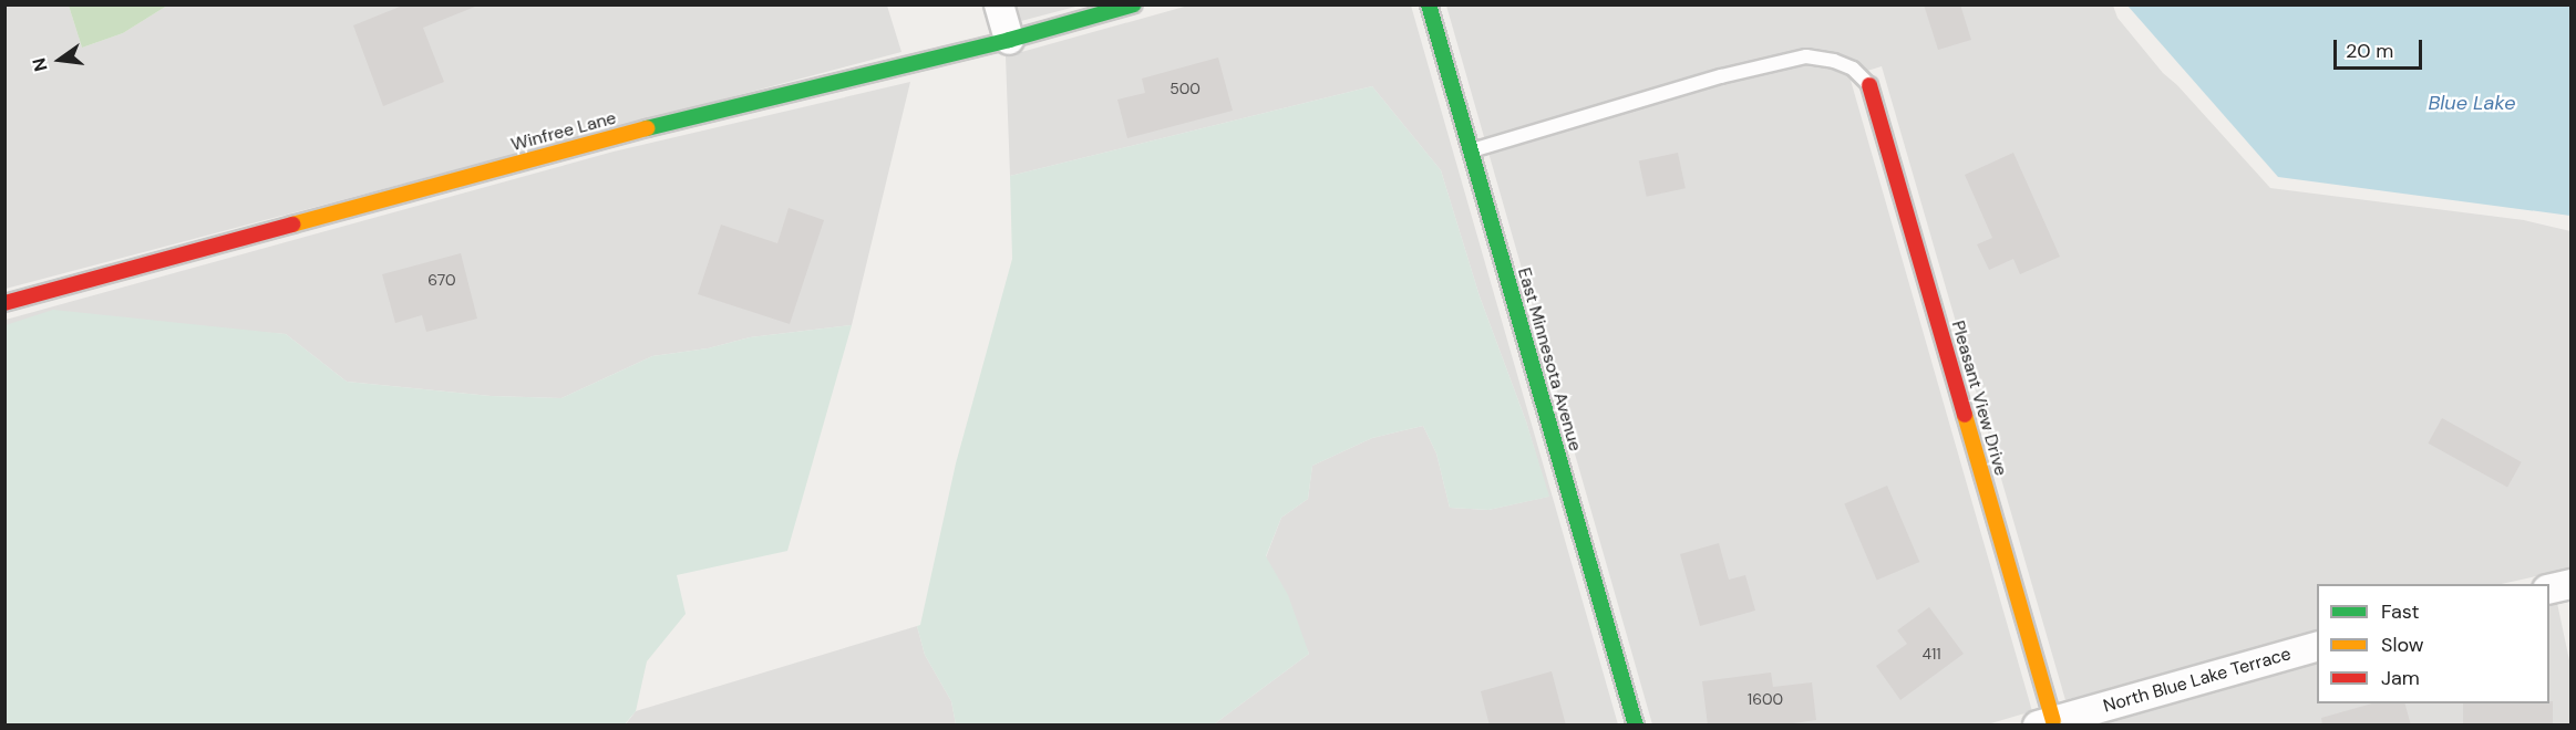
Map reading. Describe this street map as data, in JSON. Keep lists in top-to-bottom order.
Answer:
{
  "streets": {
    "street": [
      "Winfree Lane",
      "East Minnesota Avenue",
      "Pleasant View Drive",
      "North Blue Lake Terrace"
    ]
  },
  "crossings": [
    ["Pleasant View Drive", "North Blue Lake Terrace"]
  ],
  "water": ["Blue Lake"],
  "house_numbers": [
    "500",
    "670",
    "411",
    "1600"
  ],
  "legend": ["Fast", "Slow", "Jam"],
  "scale_bar": "20 m",
  "north": "left"
}
